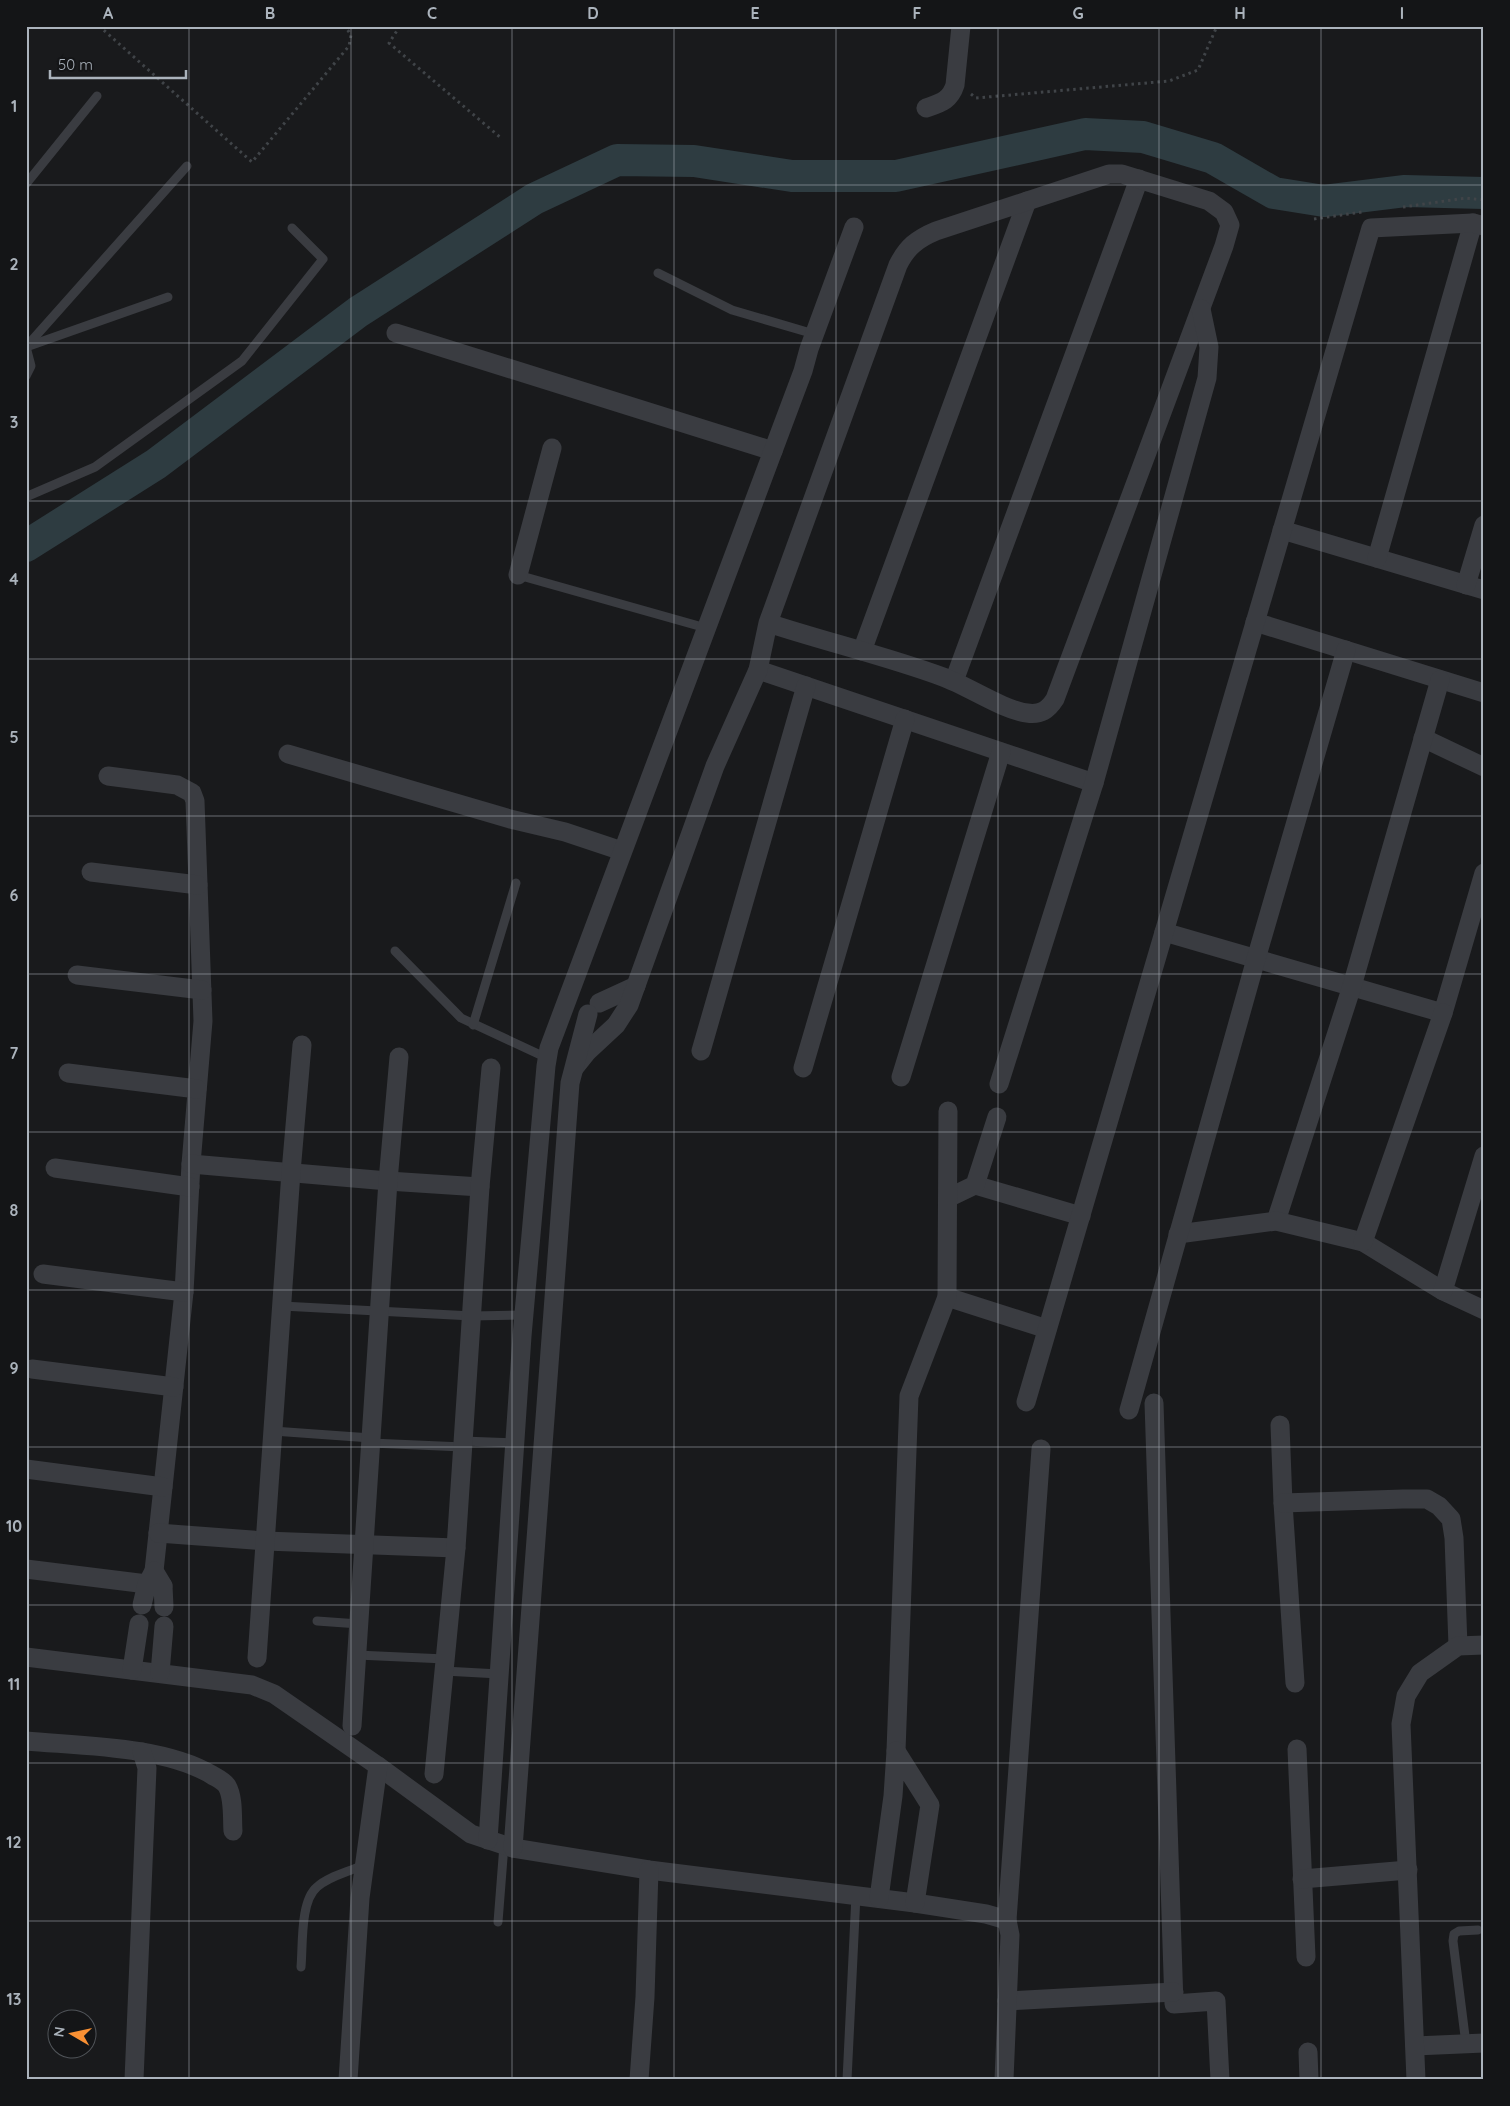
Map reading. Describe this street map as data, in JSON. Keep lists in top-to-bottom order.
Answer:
{
  "scale_bar": "50 m",
  "north": "left",
  "grid": {
    "columns": [
      "A",
      "B",
      "C",
      "D",
      "E",
      "F",
      "G",
      "H",
      "I"
    ],
    "rows": [
      "1",
      "2",
      "3",
      "4",
      "5",
      "6",
      "7",
      "8",
      "9",
      "10",
      "11",
      "12",
      "13"
    ]
  }
}
